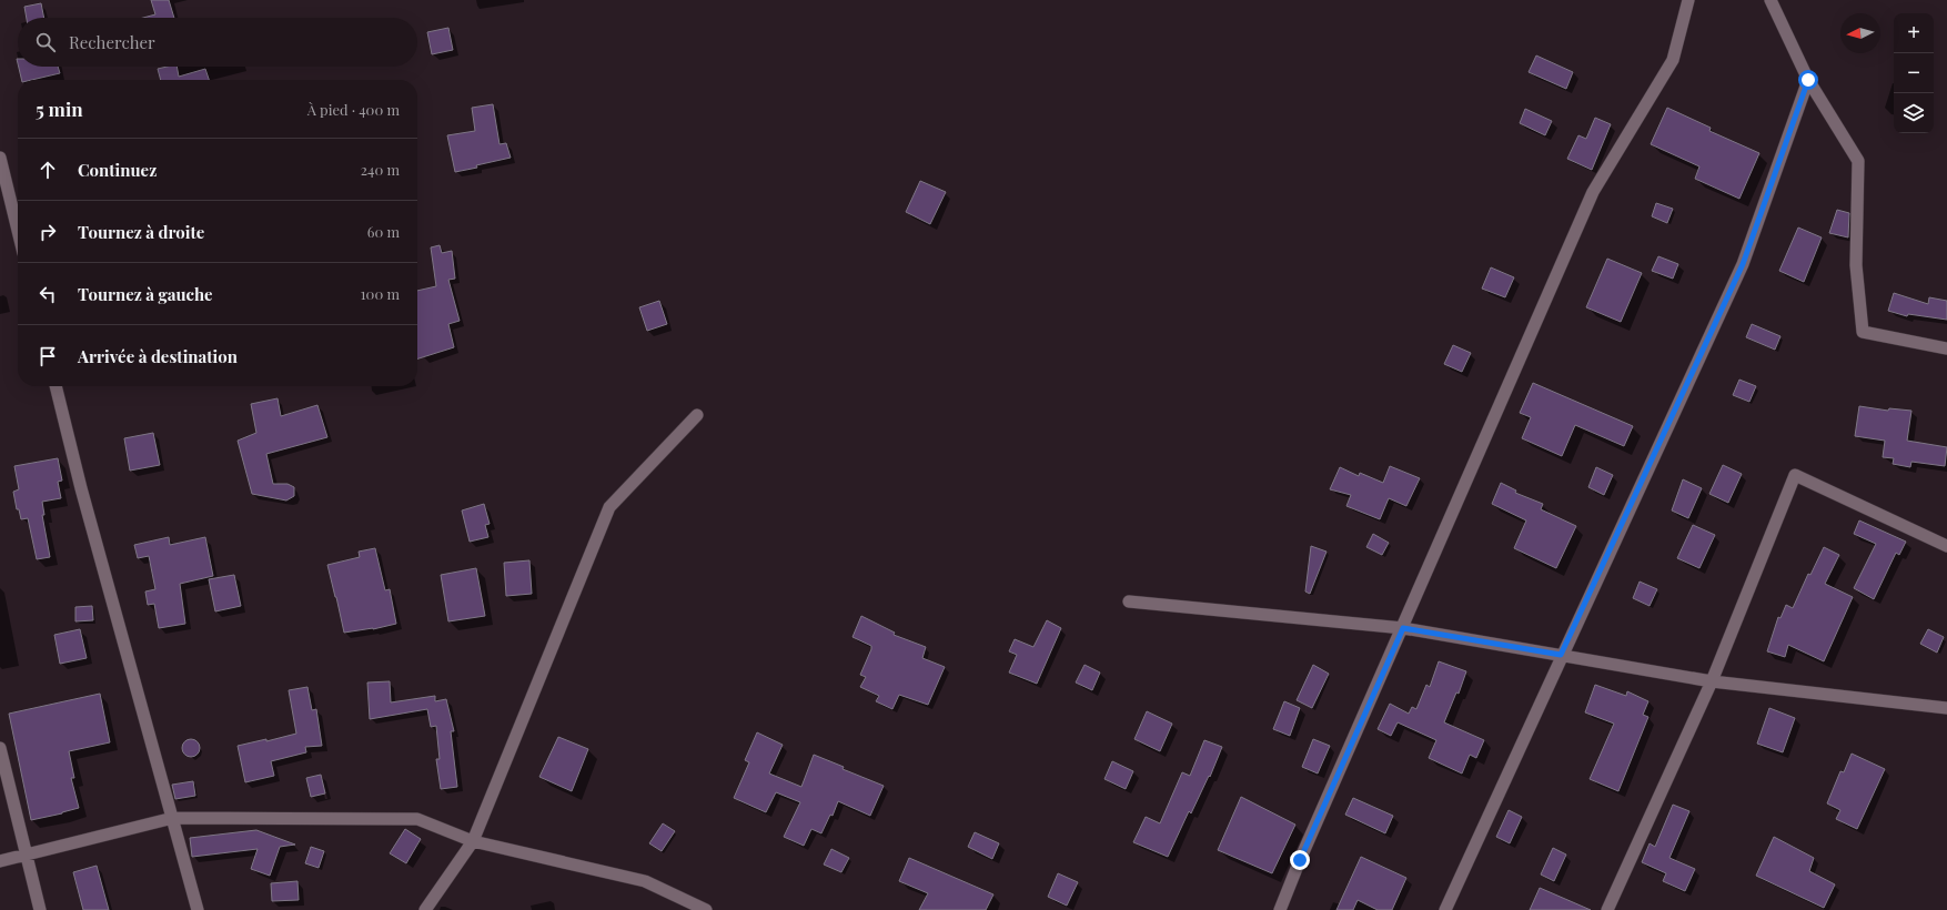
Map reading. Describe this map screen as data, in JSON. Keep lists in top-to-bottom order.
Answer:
{
  "north": "left",
  "page": {
    "map_buttons": ["+", "−"],
    "search": "Rechercher",
    "heading": ["5 min", "À pied · 400 m"],
    "list": [
      ["Continuez", "240 m"],
      ["Tournez à droite", "60 m"],
      ["Tournez à gauche", "100 m"],
      "Arrivée à destination"
    ]
  }
}
